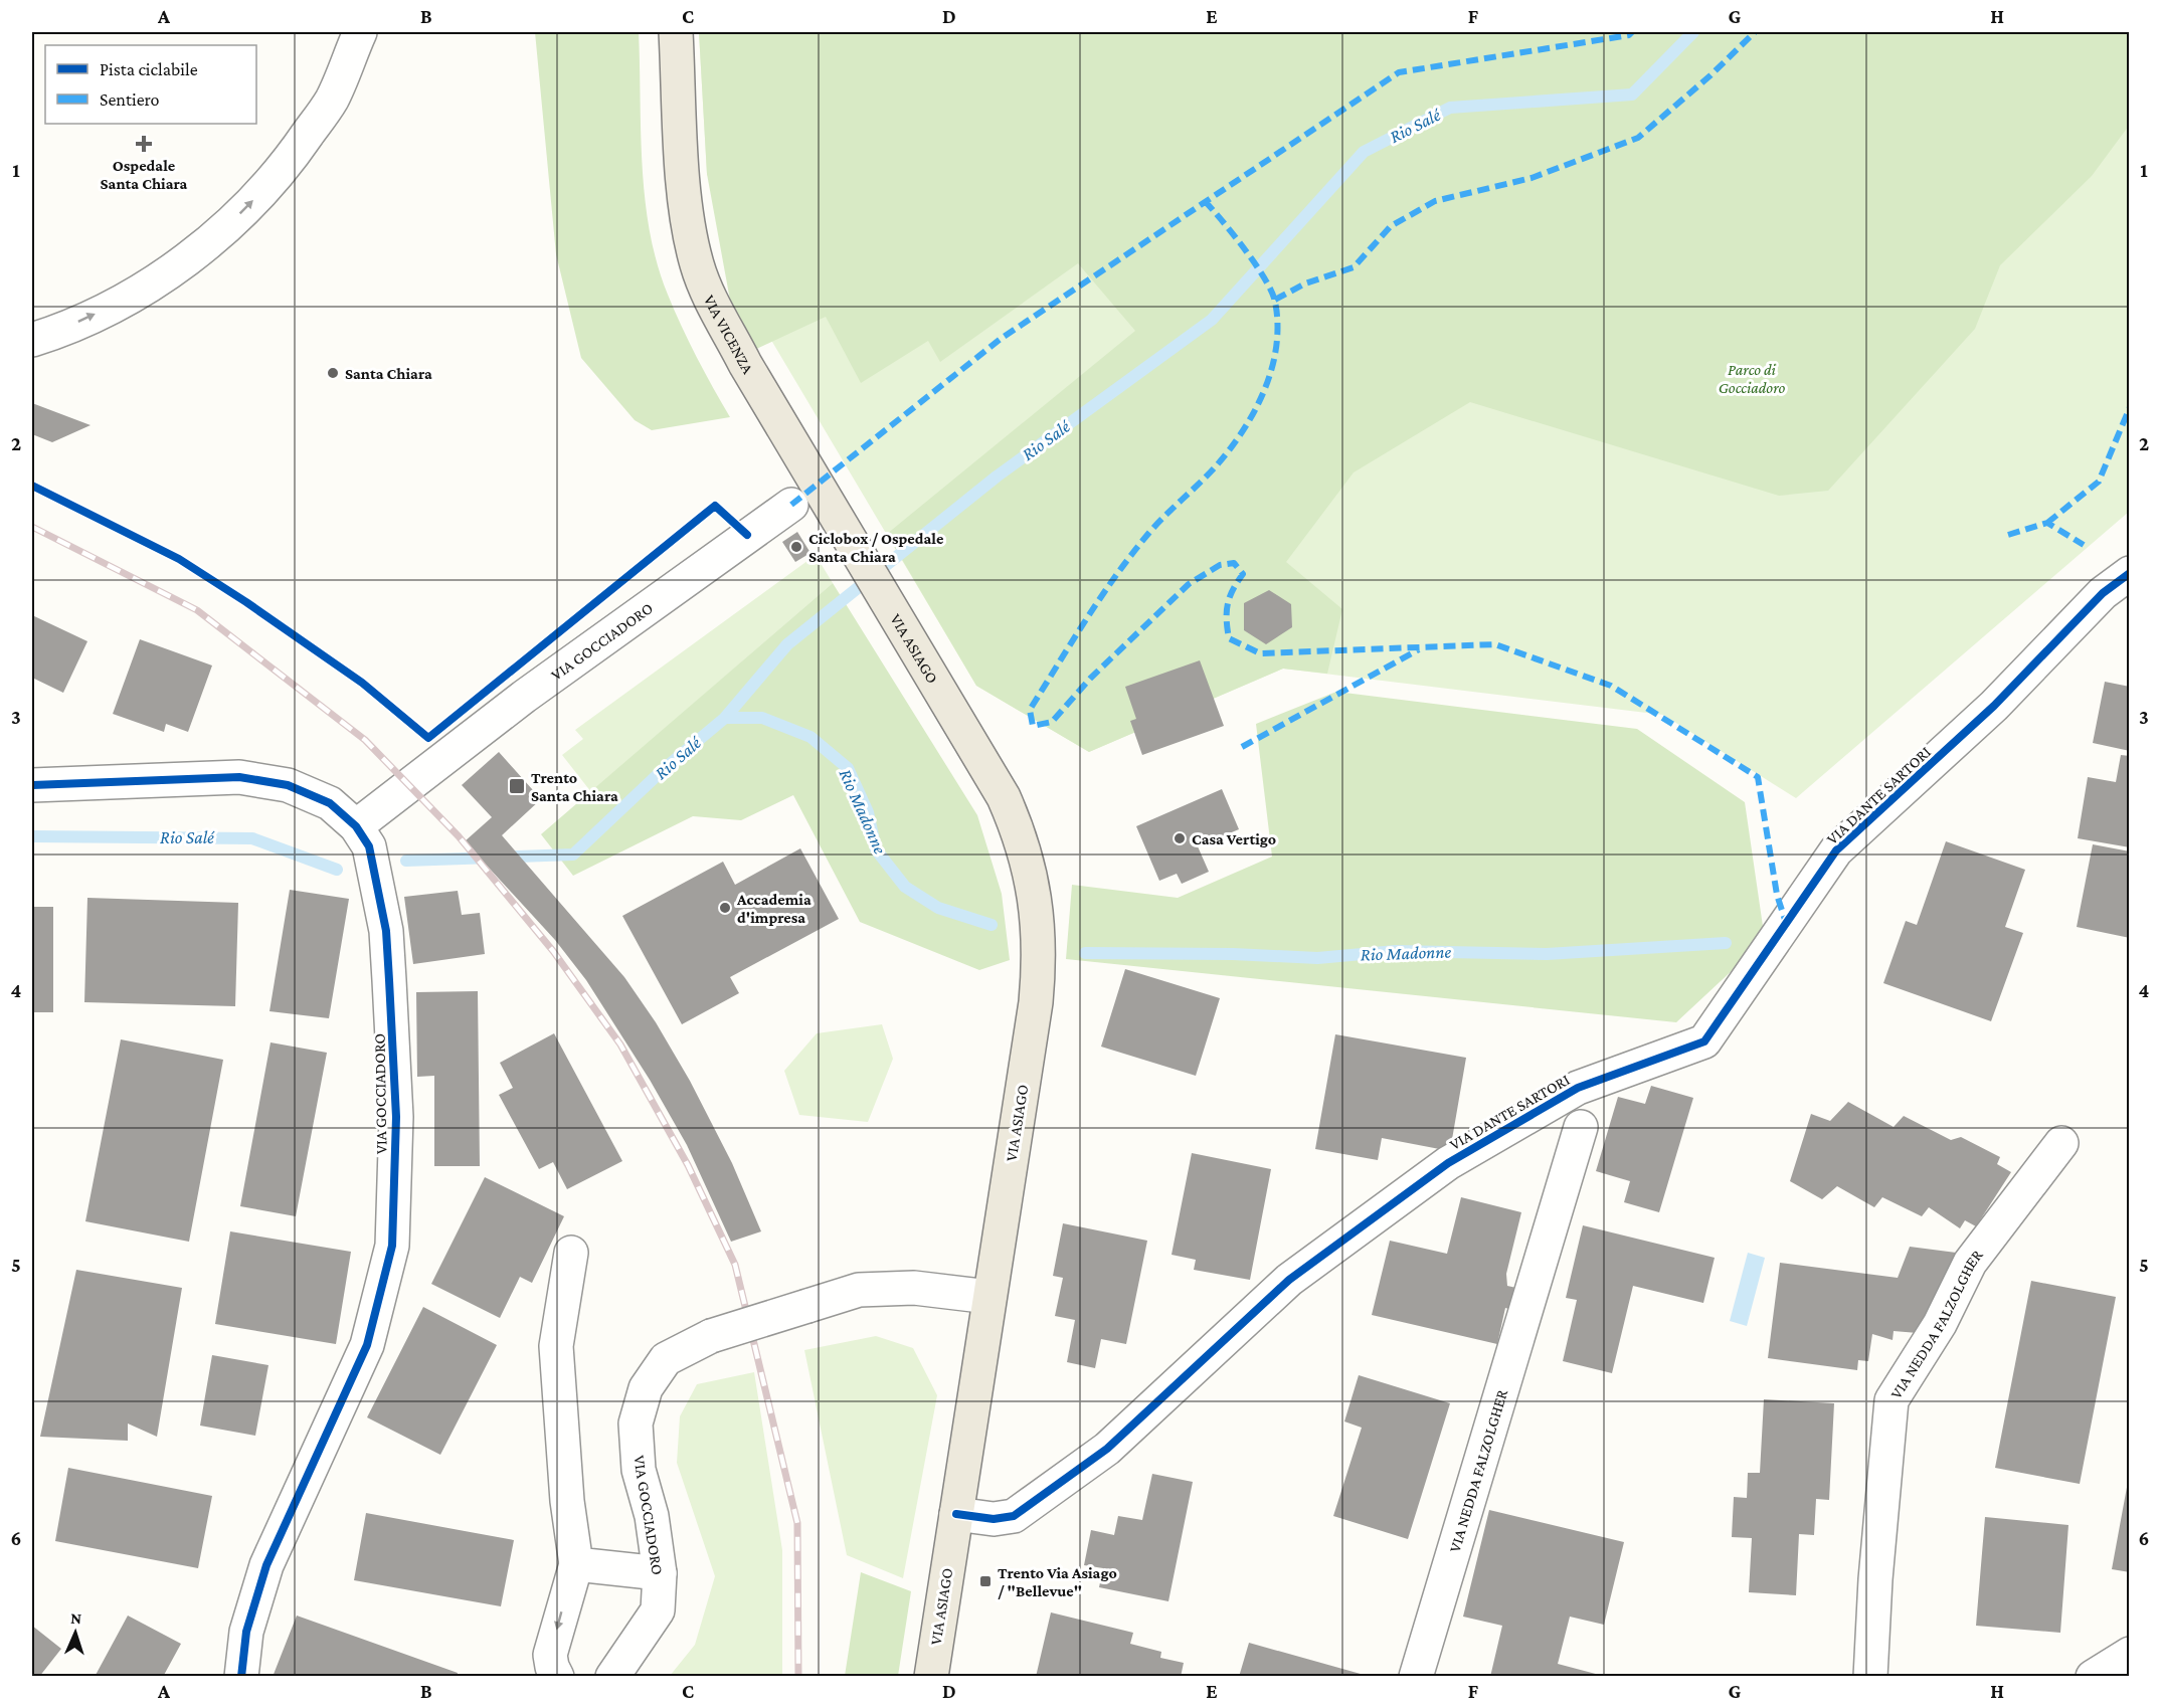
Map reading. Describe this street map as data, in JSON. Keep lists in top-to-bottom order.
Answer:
{
  "streets": {
    "main road": ["VIA VICENZA", "VIA ASIAGO"],
    "street": ["VIA GOCCIADORO", "VIA DANTE SARTORI", "VIA NEDDA FALZOLGHER"]
  },
  "crossings": [
    ["VIA VICENZA", "VIA ASIAGO"],
    ["VIA GOCCIADORO", "VIA ASIAGO"],
    ["VIA ASIAGO", "VIA DANTE SARTORI"]
  ],
  "water": ["Rio Salé", "Rio Madonne"],
  "parks": ["Parco di Gocciadoro"],
  "places": {
    "health": ["Ospedale Santa Chiara"],
    "other": [
      "Santa Chiara",
      "Ciclobox / Ospedale Santa Chiara",
      "Casa Vertigo",
      "Accademia d'impresa"
    ],
    "transit": ["Trento Santa Chiara", "Trento Via Asiago / \"Bellevue\""]
  },
  "legend": ["Pista ciclabile", "Sentiero"],
  "north": "top",
  "grid": {
    "columns": [
      "A",
      "B",
      "C",
      "D",
      "E",
      "F",
      "G",
      "H"
    ],
    "rows": [
      "1",
      "2",
      "3",
      "4",
      "5",
      "6"
    ]
  }
}
